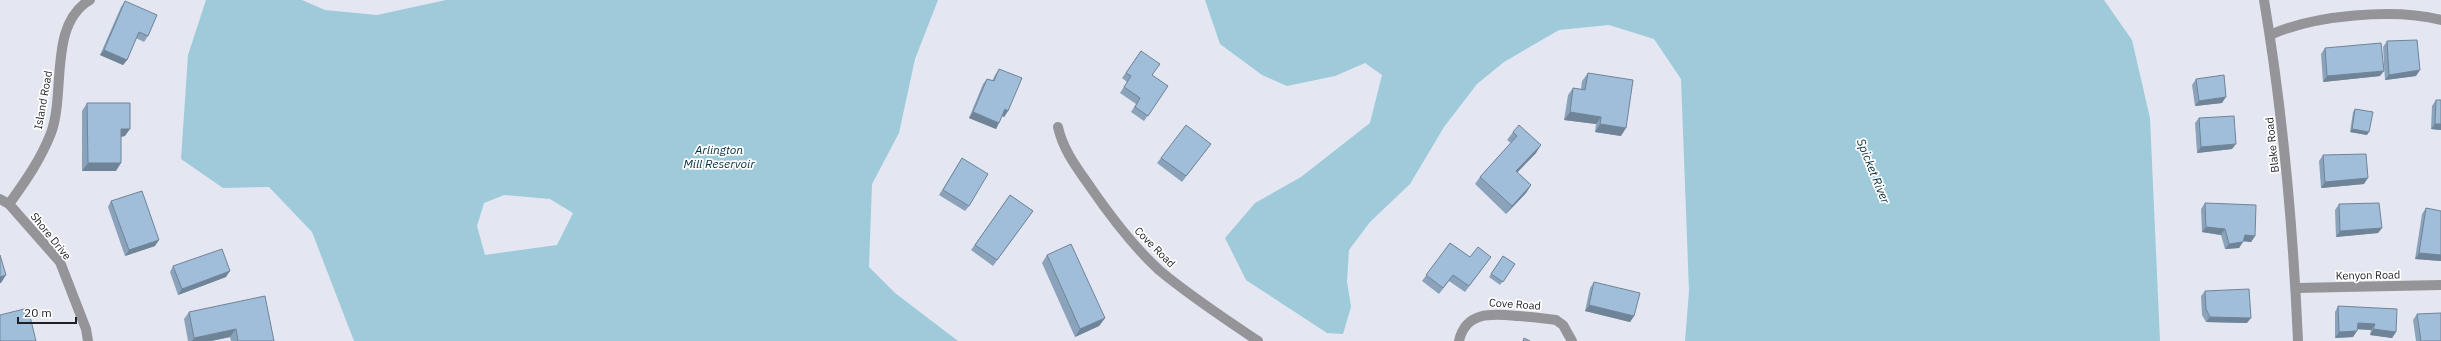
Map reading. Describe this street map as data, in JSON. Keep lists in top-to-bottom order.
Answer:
{
  "streets": {
    "street": [
      "Island Road",
      "Blake Road",
      "Shore Drive",
      "Cove Road",
      "Kenyon Road"
    ]
  },
  "crossings": [
    ["Island Road", "Shore Drive"],
    ["Blake Road", "Kenyon Road"]
  ],
  "water": ["Arlington Mill Reservoir", "Spicket River"],
  "scale_bar": "20 m"
}
